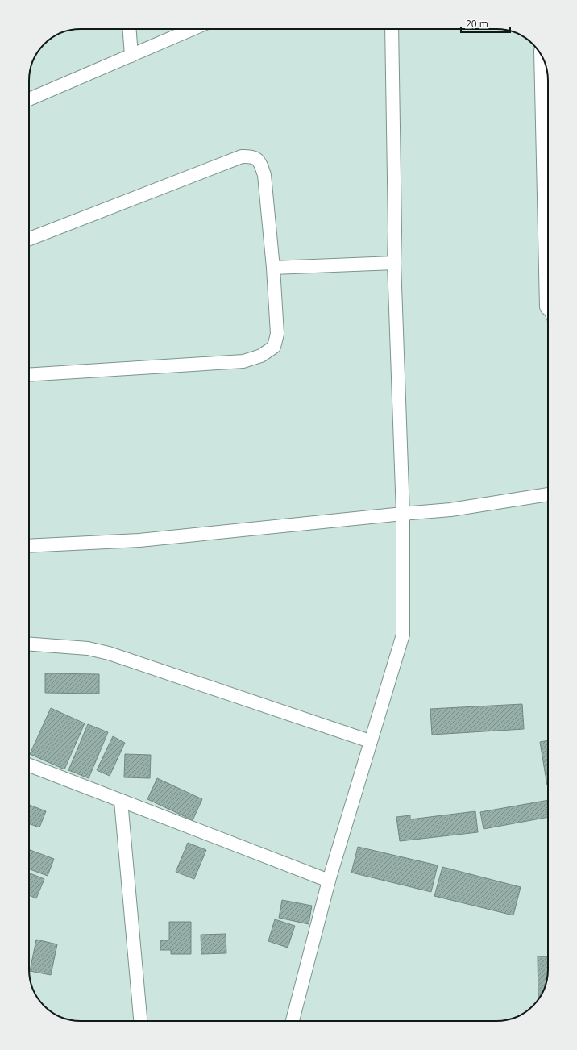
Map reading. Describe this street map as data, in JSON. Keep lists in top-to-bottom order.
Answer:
{
  "scale_bar": "20 m"
}
